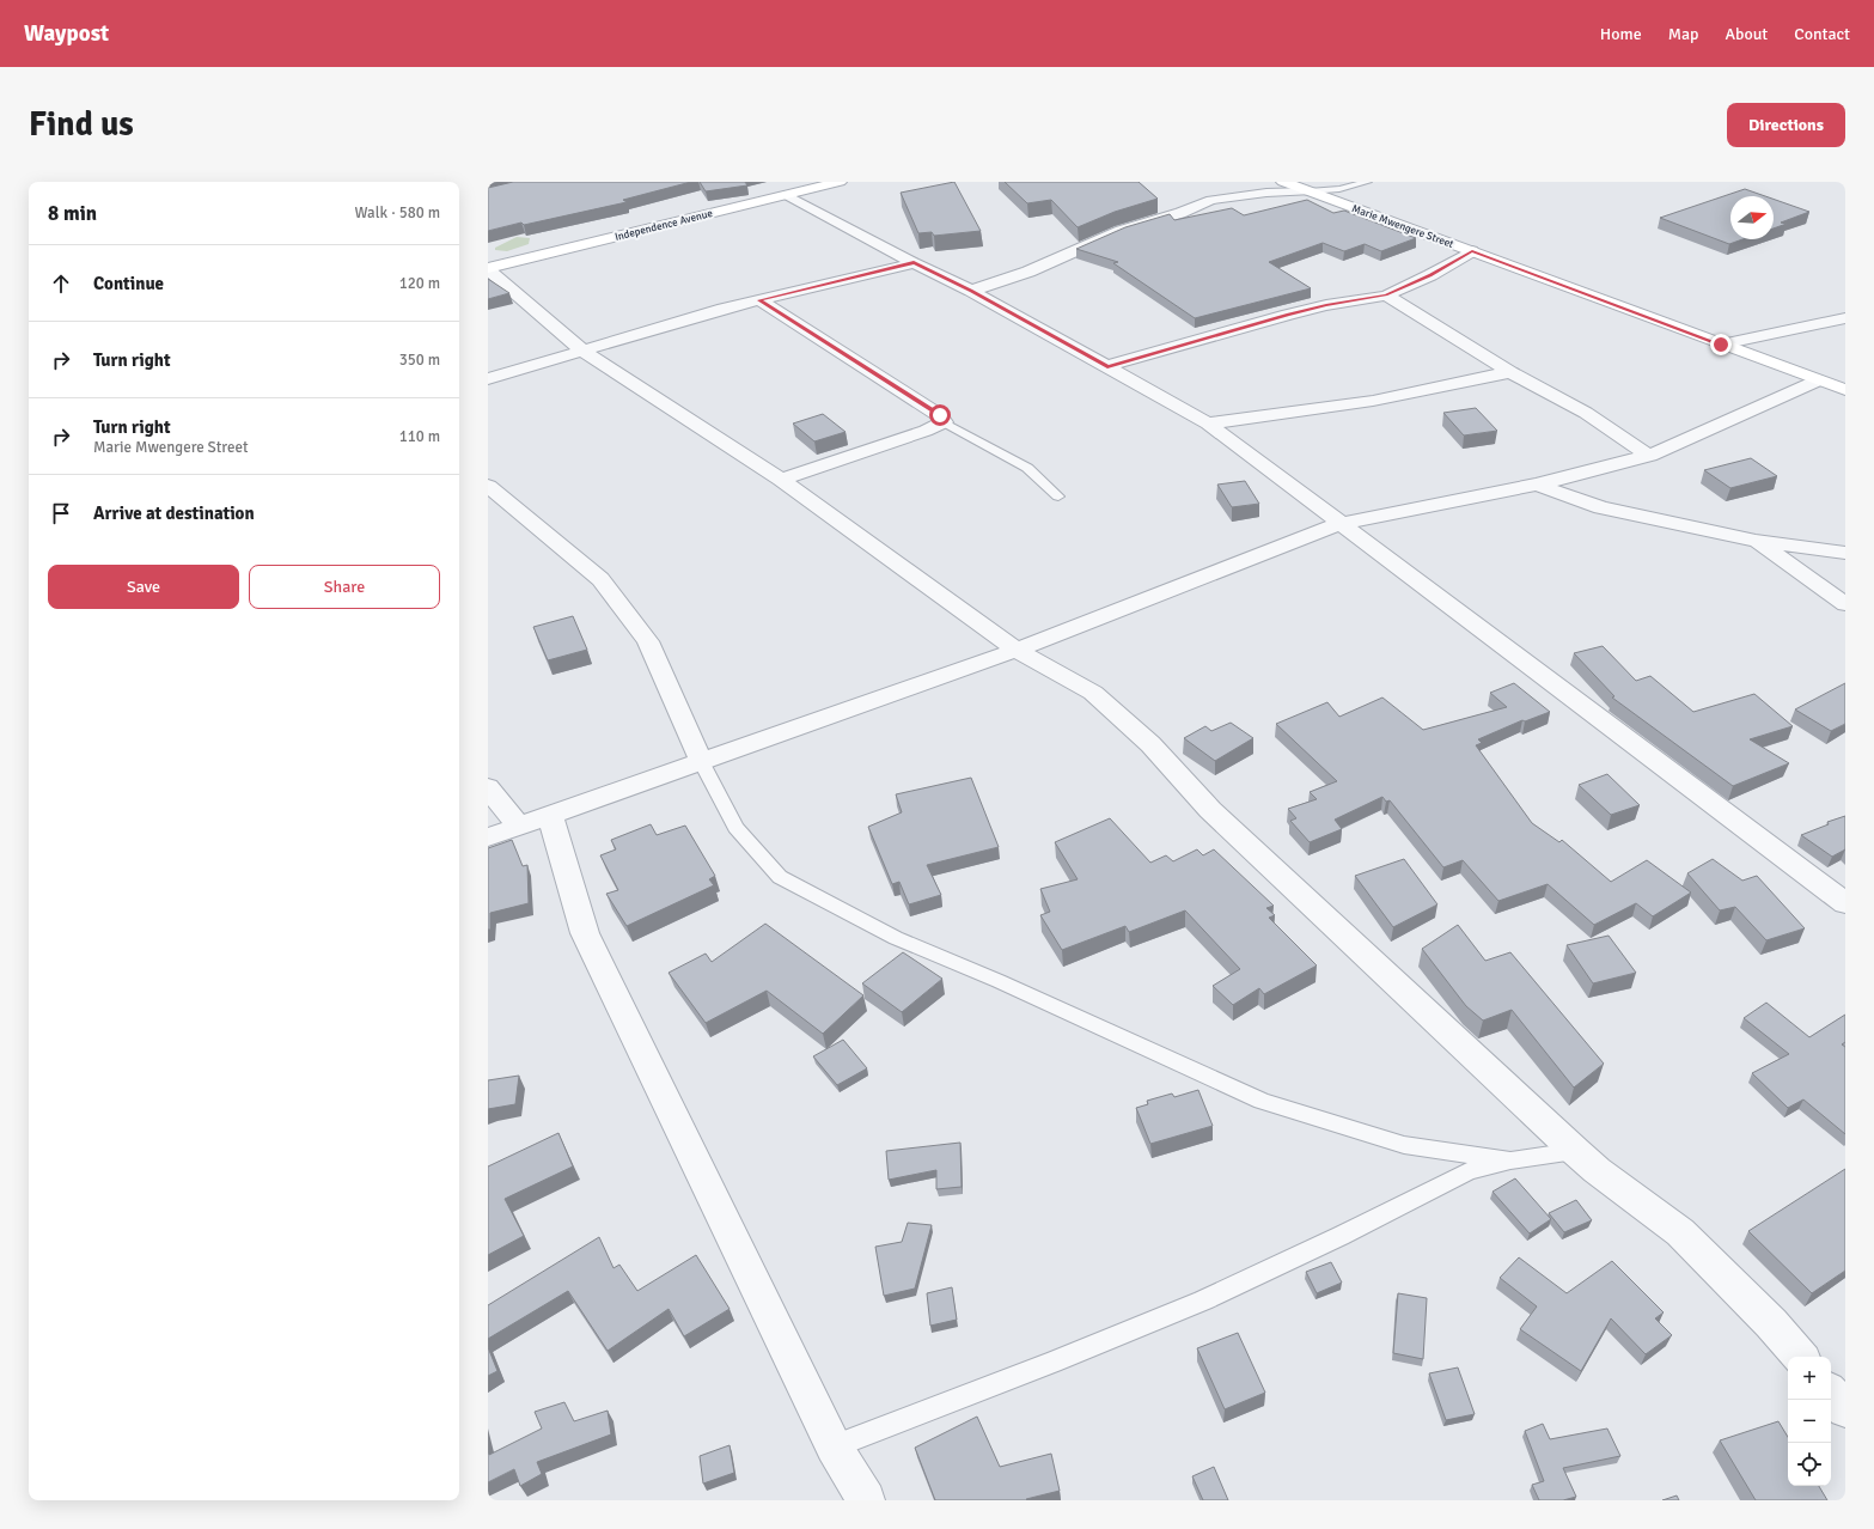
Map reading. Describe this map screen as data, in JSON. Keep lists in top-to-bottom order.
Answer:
{
  "streets": {
    "main road": ["Independence Avenue", "Marie Mwengere Street"]
  },
  "north": "right",
  "page": {
    "header": "Waypost",
    "nav": [
      "Home",
      "Map",
      "About",
      "Contact"
    ],
    "buttons": [
      "Directions",
      ["Save", "Share"]
    ],
    "title": "Find us",
    "heading": ["8 min", "Walk · 580 m"],
    "list": [
      ["Continue", "120 m"],
      ["Turn right", "350 m"],
      ["Turn right", "Marie Mwengere Street", "110 m"],
      "Arrive at destination"
    ],
    "map_buttons": ["+", "−"]
  }
}
